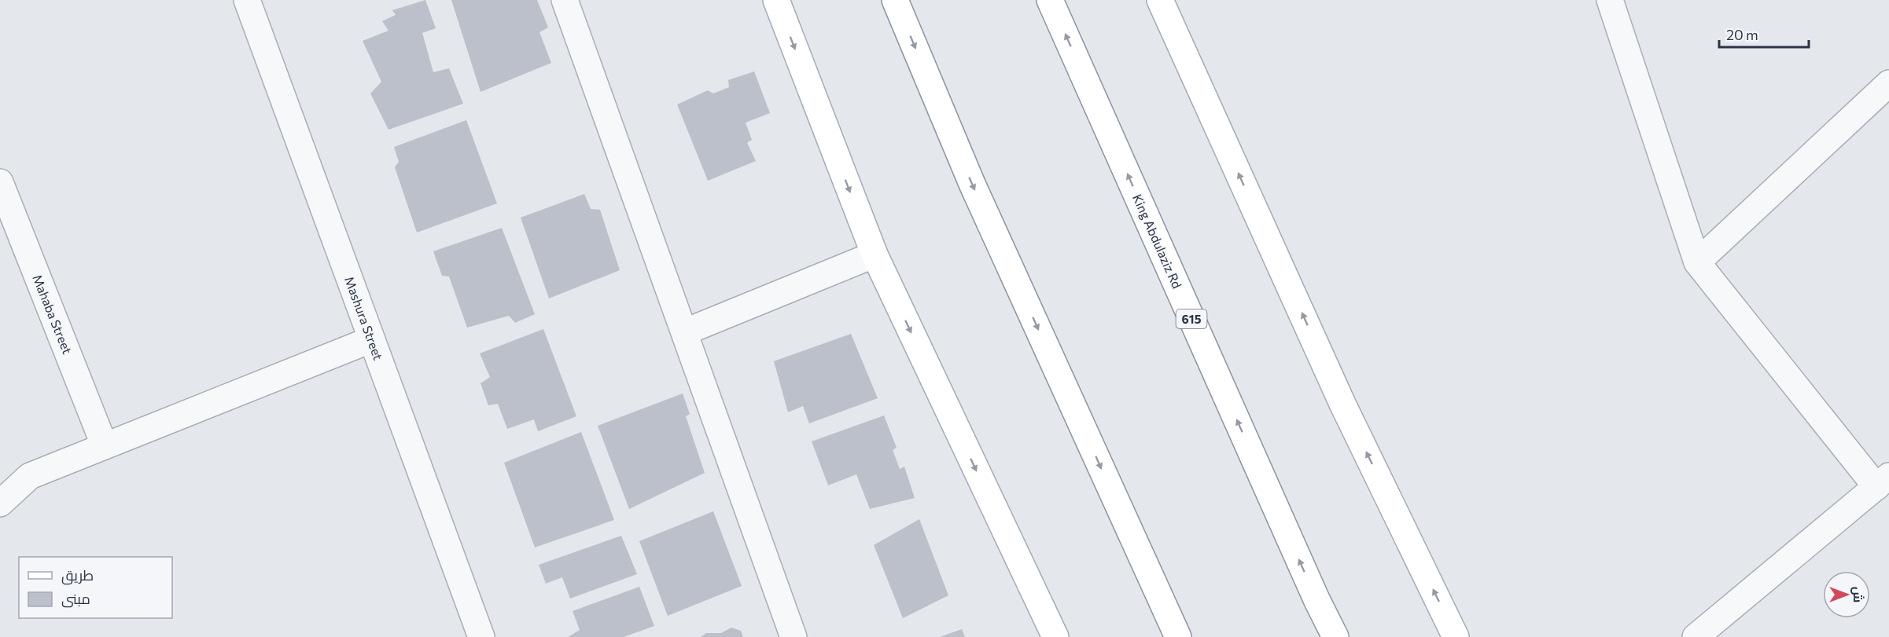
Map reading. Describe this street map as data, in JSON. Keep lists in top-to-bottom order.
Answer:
{
  "streets": {
    "main road": ["King Abdulaziz Rd", "615"],
    "street": ["Mahaba Street", "Mashura Street"]
  },
  "legend": ["طريق", "مبنى"],
  "scale_bar": "20 m",
  "north": "right"
}
